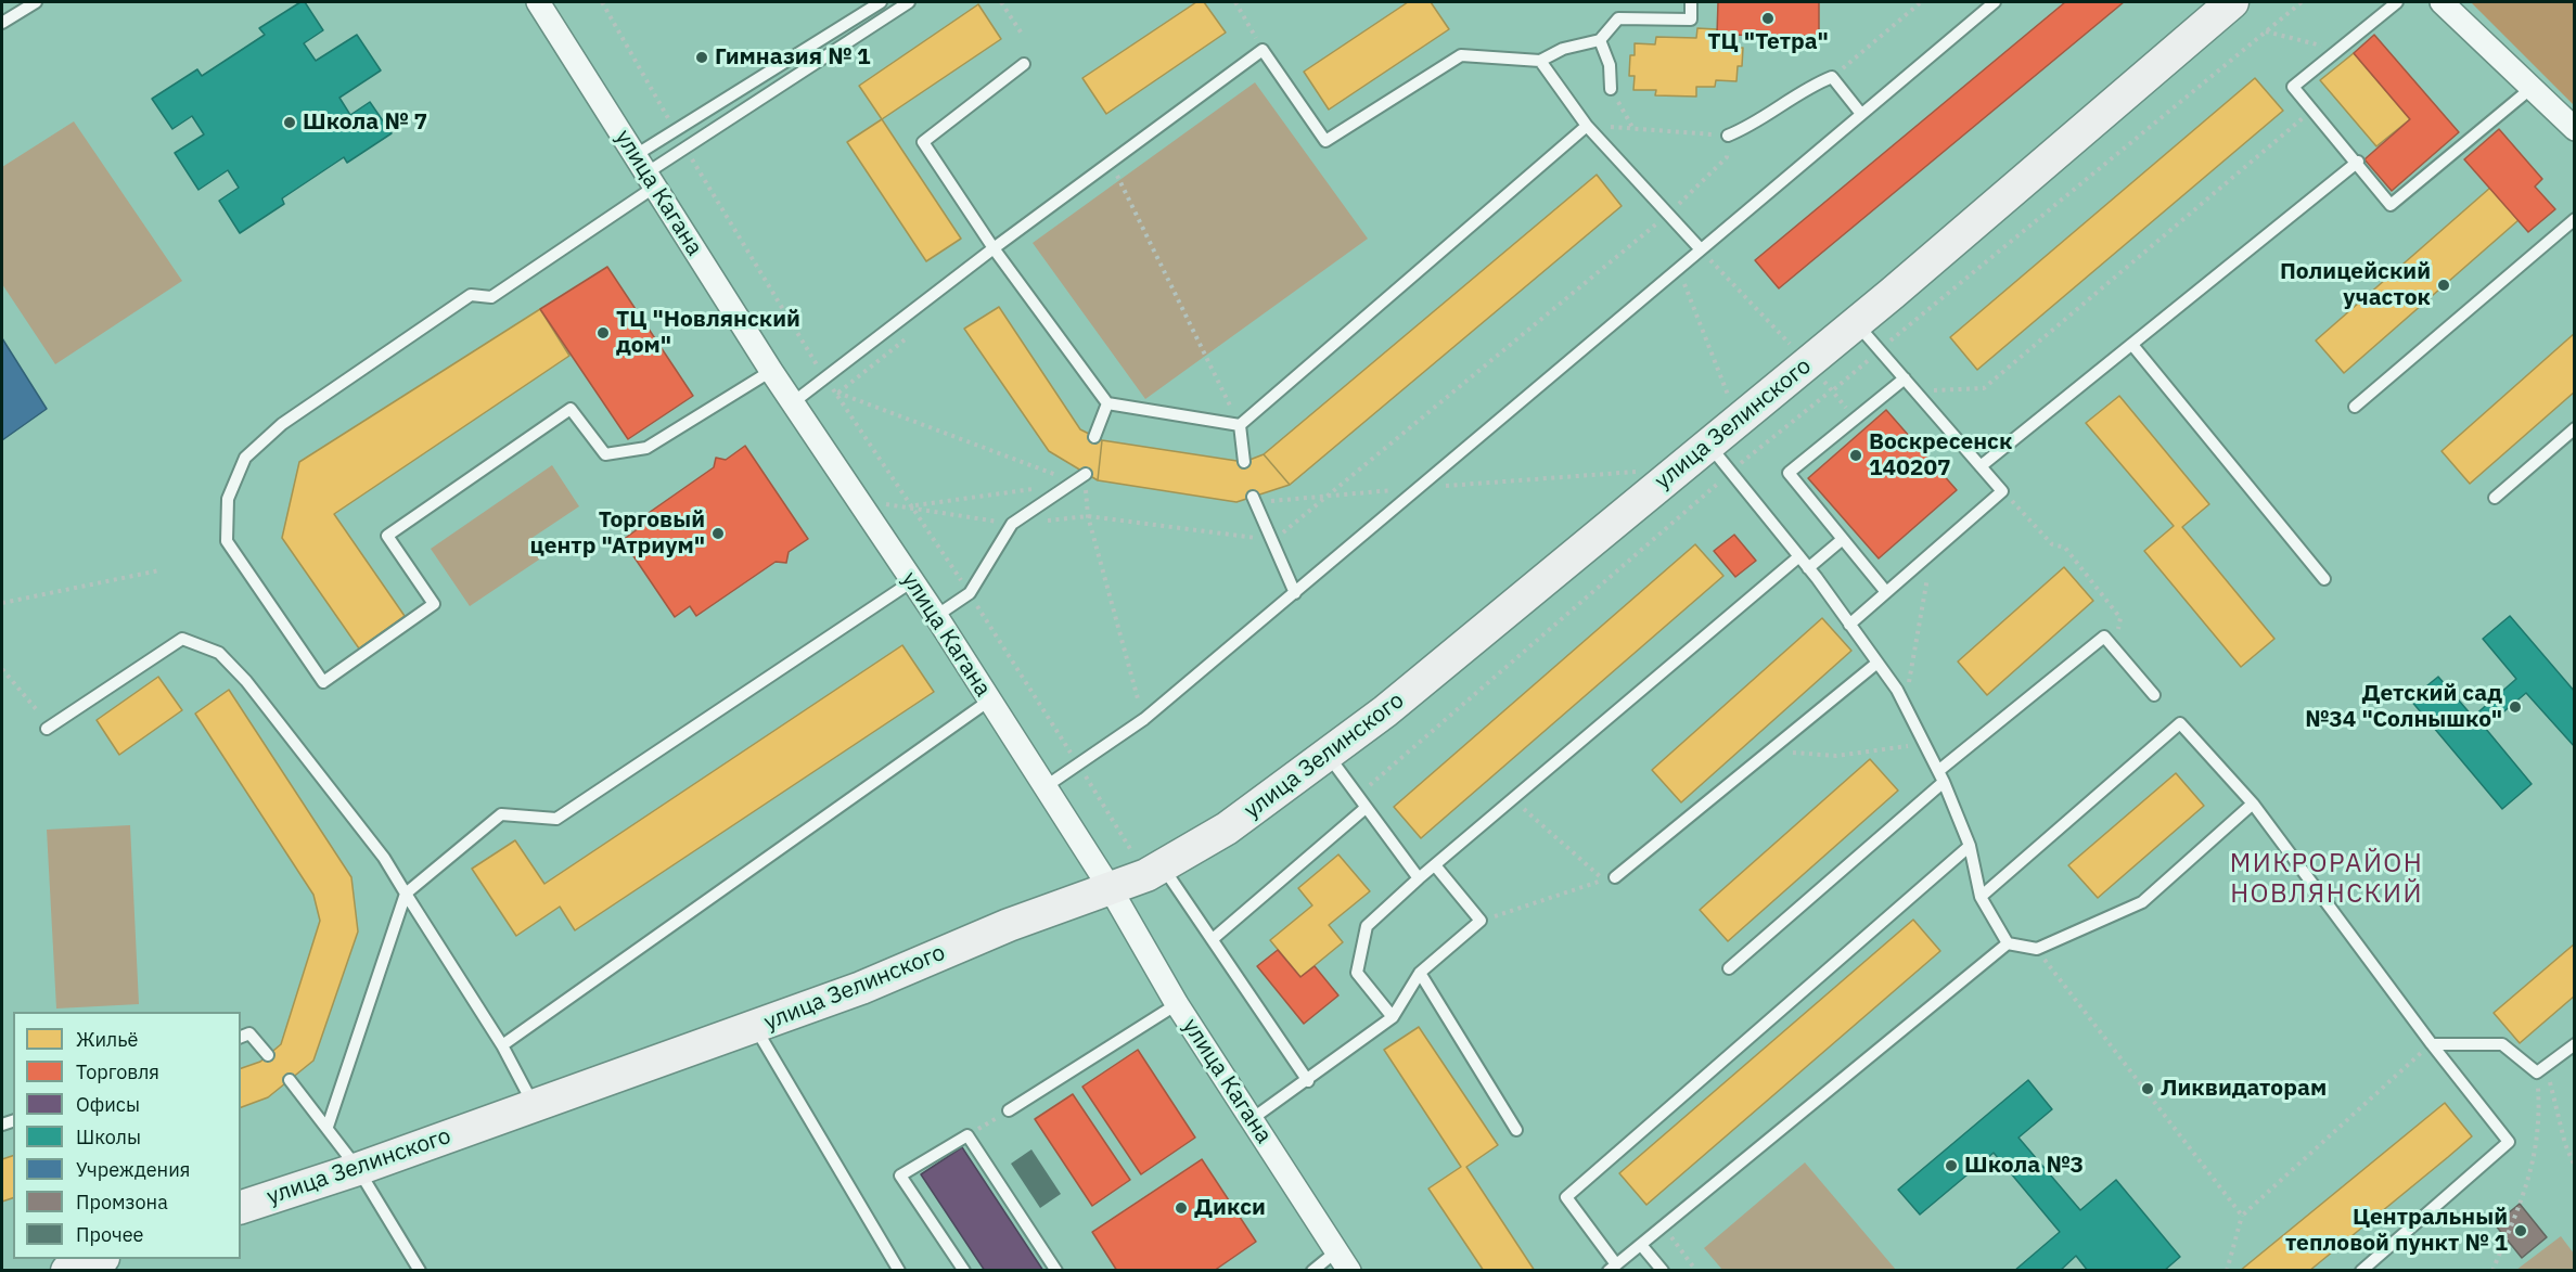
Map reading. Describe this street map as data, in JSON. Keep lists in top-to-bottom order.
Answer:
{
  "streets": {
    "street": ["улица Кагана", "улица Зелинского"]
  },
  "crossings": [
    ["улица Кагана", "улица Зелинского"]
  ],
  "districts": ["МИКРОРАЙОН НОВЛЯНСКИЙ"],
  "places": [
    "ТЦ \"Тетра\"",
    "Гимназия № 1",
    "Школа № 7",
    "Полицейский участок",
    "ТЦ \"Новлянский дом\"",
    "Воскресенск 140207",
    "Торговый центр \"Атриум\"",
    "Детский сад №34 \"Солнышко\"",
    "Ликвидаторам",
    "Школа №3",
    "Дикси",
    "Центральный тепловой пункт № 1"
  ],
  "legend": [
    "Жильё",
    "Торговля",
    "Офисы",
    "Школы",
    "Учреждения",
    "Промзона",
    "Прочее"
  ]
}
